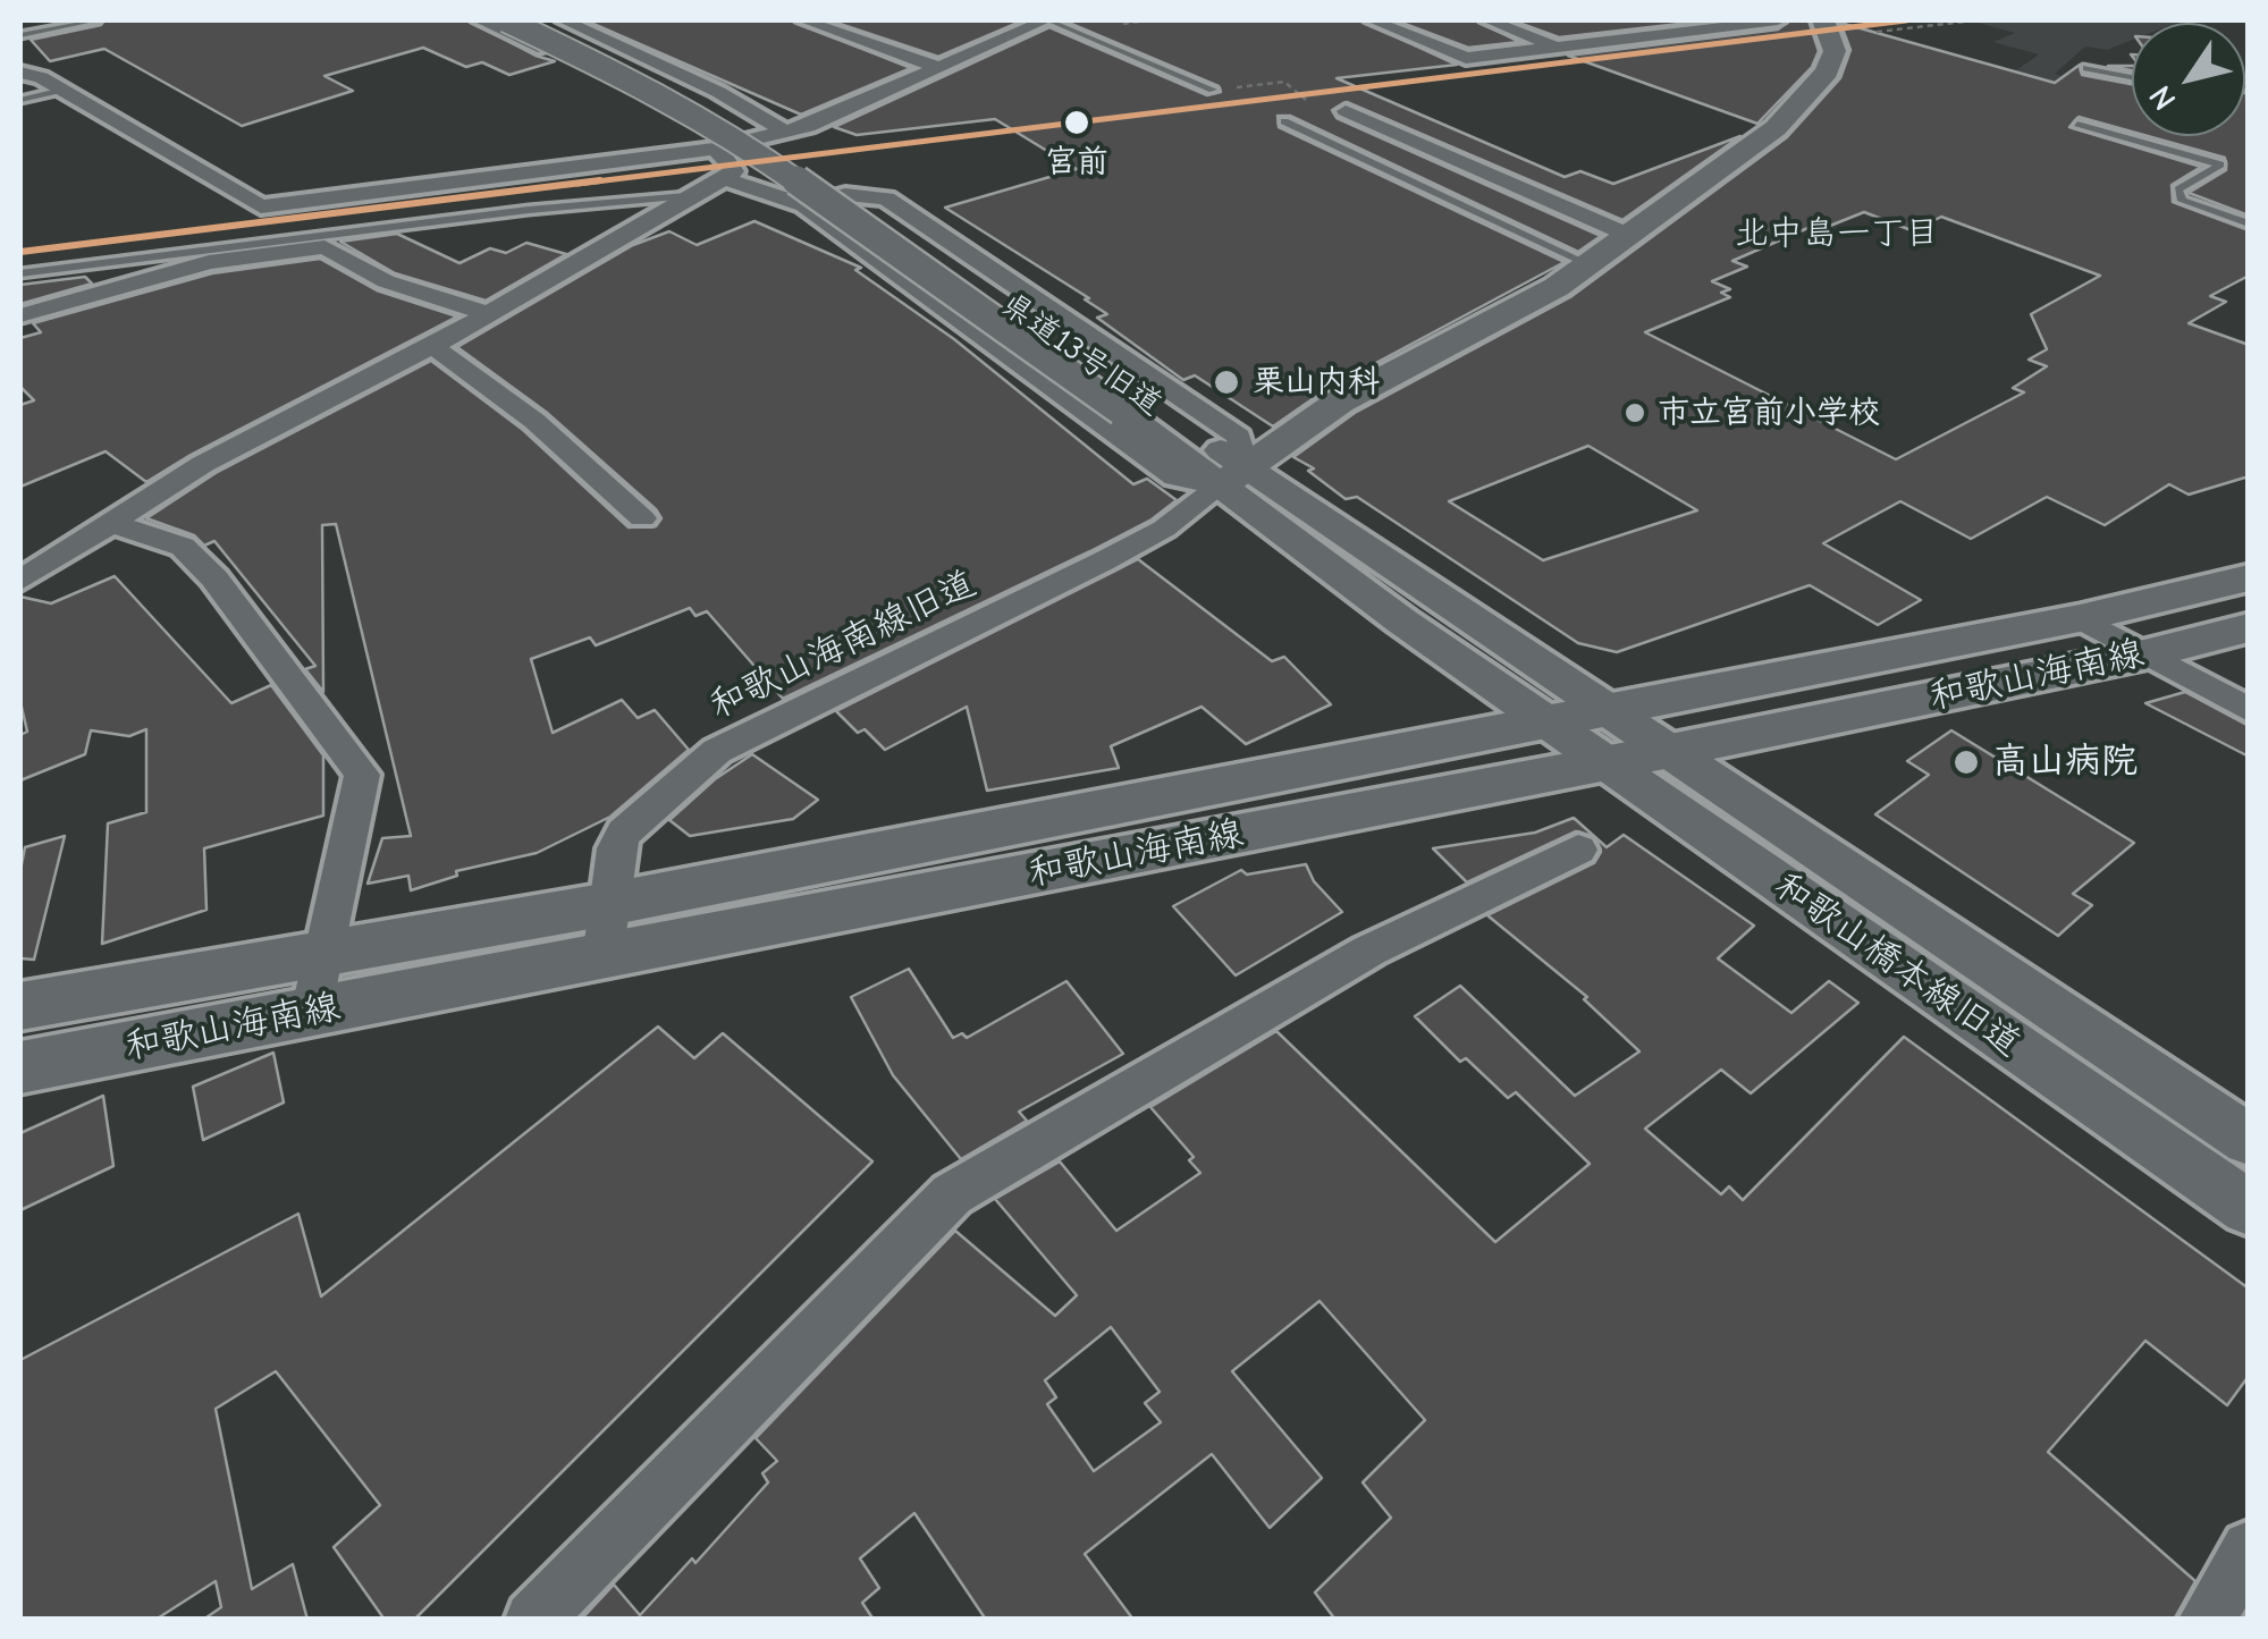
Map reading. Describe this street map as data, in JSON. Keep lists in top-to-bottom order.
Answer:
{
  "streets": {
    "main road": ["和歌山海南線"],
    "street": ["県道13号旧道", "和歌山海南線旧道", "和歌山橋本線旧道"]
  },
  "crossings": [
    ["県道13号旧道", "和歌山海南線旧道"],
    ["県道13号旧道", "和歌山海南線"],
    ["県道13号旧道", "和歌山橋本線旧道"],
    ["和歌山海南線旧道", "和歌山海南線"],
    ["和歌山海南線", "和歌山橋本線旧道"]
  ],
  "districts": ["北中島一丁目"],
  "places": [
    "宮前",
    "栗山内科",
    "市立宮前小学校",
    "高山病院"
  ],
  "north": "bottom left"
}
